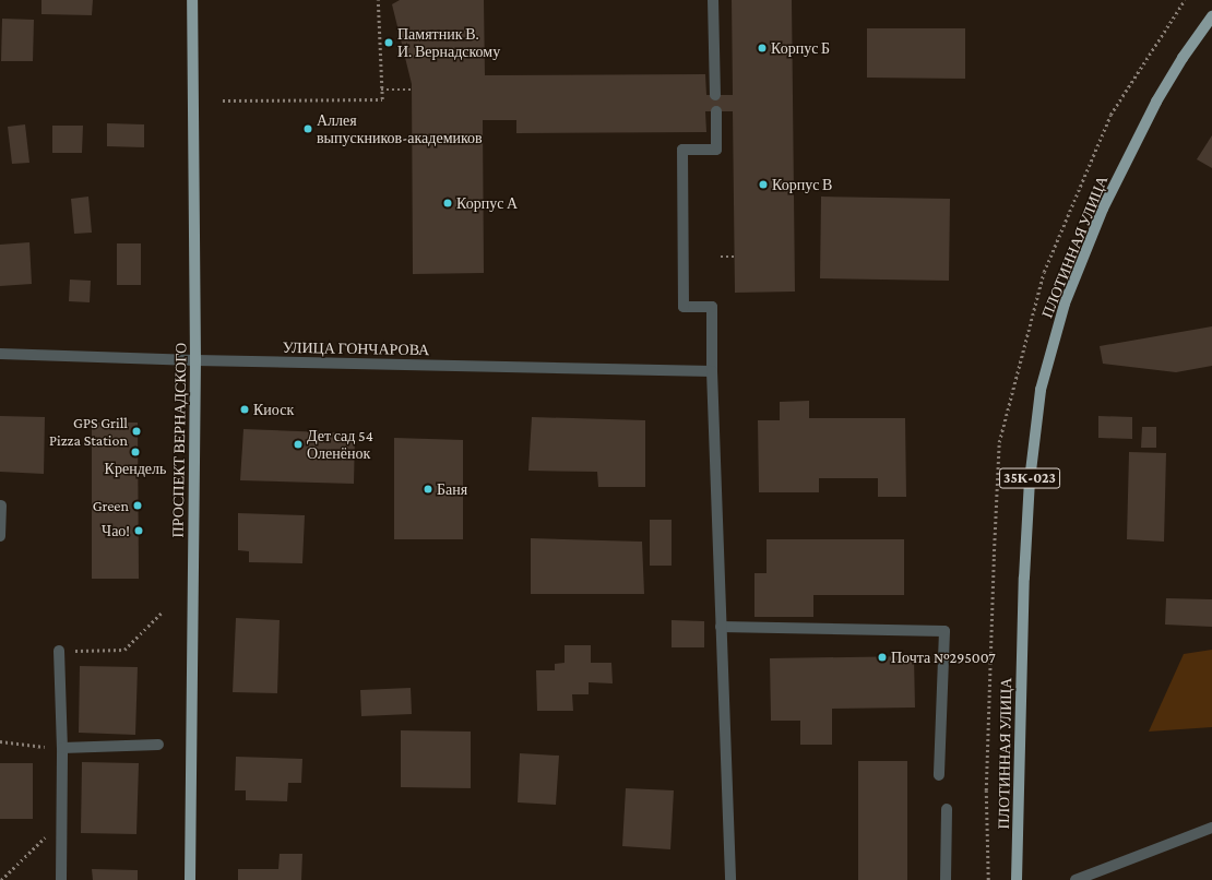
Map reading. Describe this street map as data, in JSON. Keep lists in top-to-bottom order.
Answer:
{
  "streets": {
    "main road": ["ПЛОТИННАЯ УЛИЦА", "ПРОСПЕКТ ВЕРНАДСКОГО", "35К-023"],
    "street": ["УЛИЦА ГОНЧАРОВА"]
  },
  "crossings": [
    ["УЛИЦА ГОНЧАРОВА", "ПРОСПЕКТ ВЕРНАДСКОГО"]
  ],
  "places": [
    "Памятник В. И. Вернадскому",
    "Корпус Б",
    "Аллея выпускников-академиков",
    "Корпус В",
    "Корпус А",
    "Киоск",
    "GPS Grill Pizza Station",
    "Дет сад 54 Оленёнок",
    "Крендель",
    "Баня",
    "Green",
    "Чао!",
    "Почта №295007"
  ]
}
